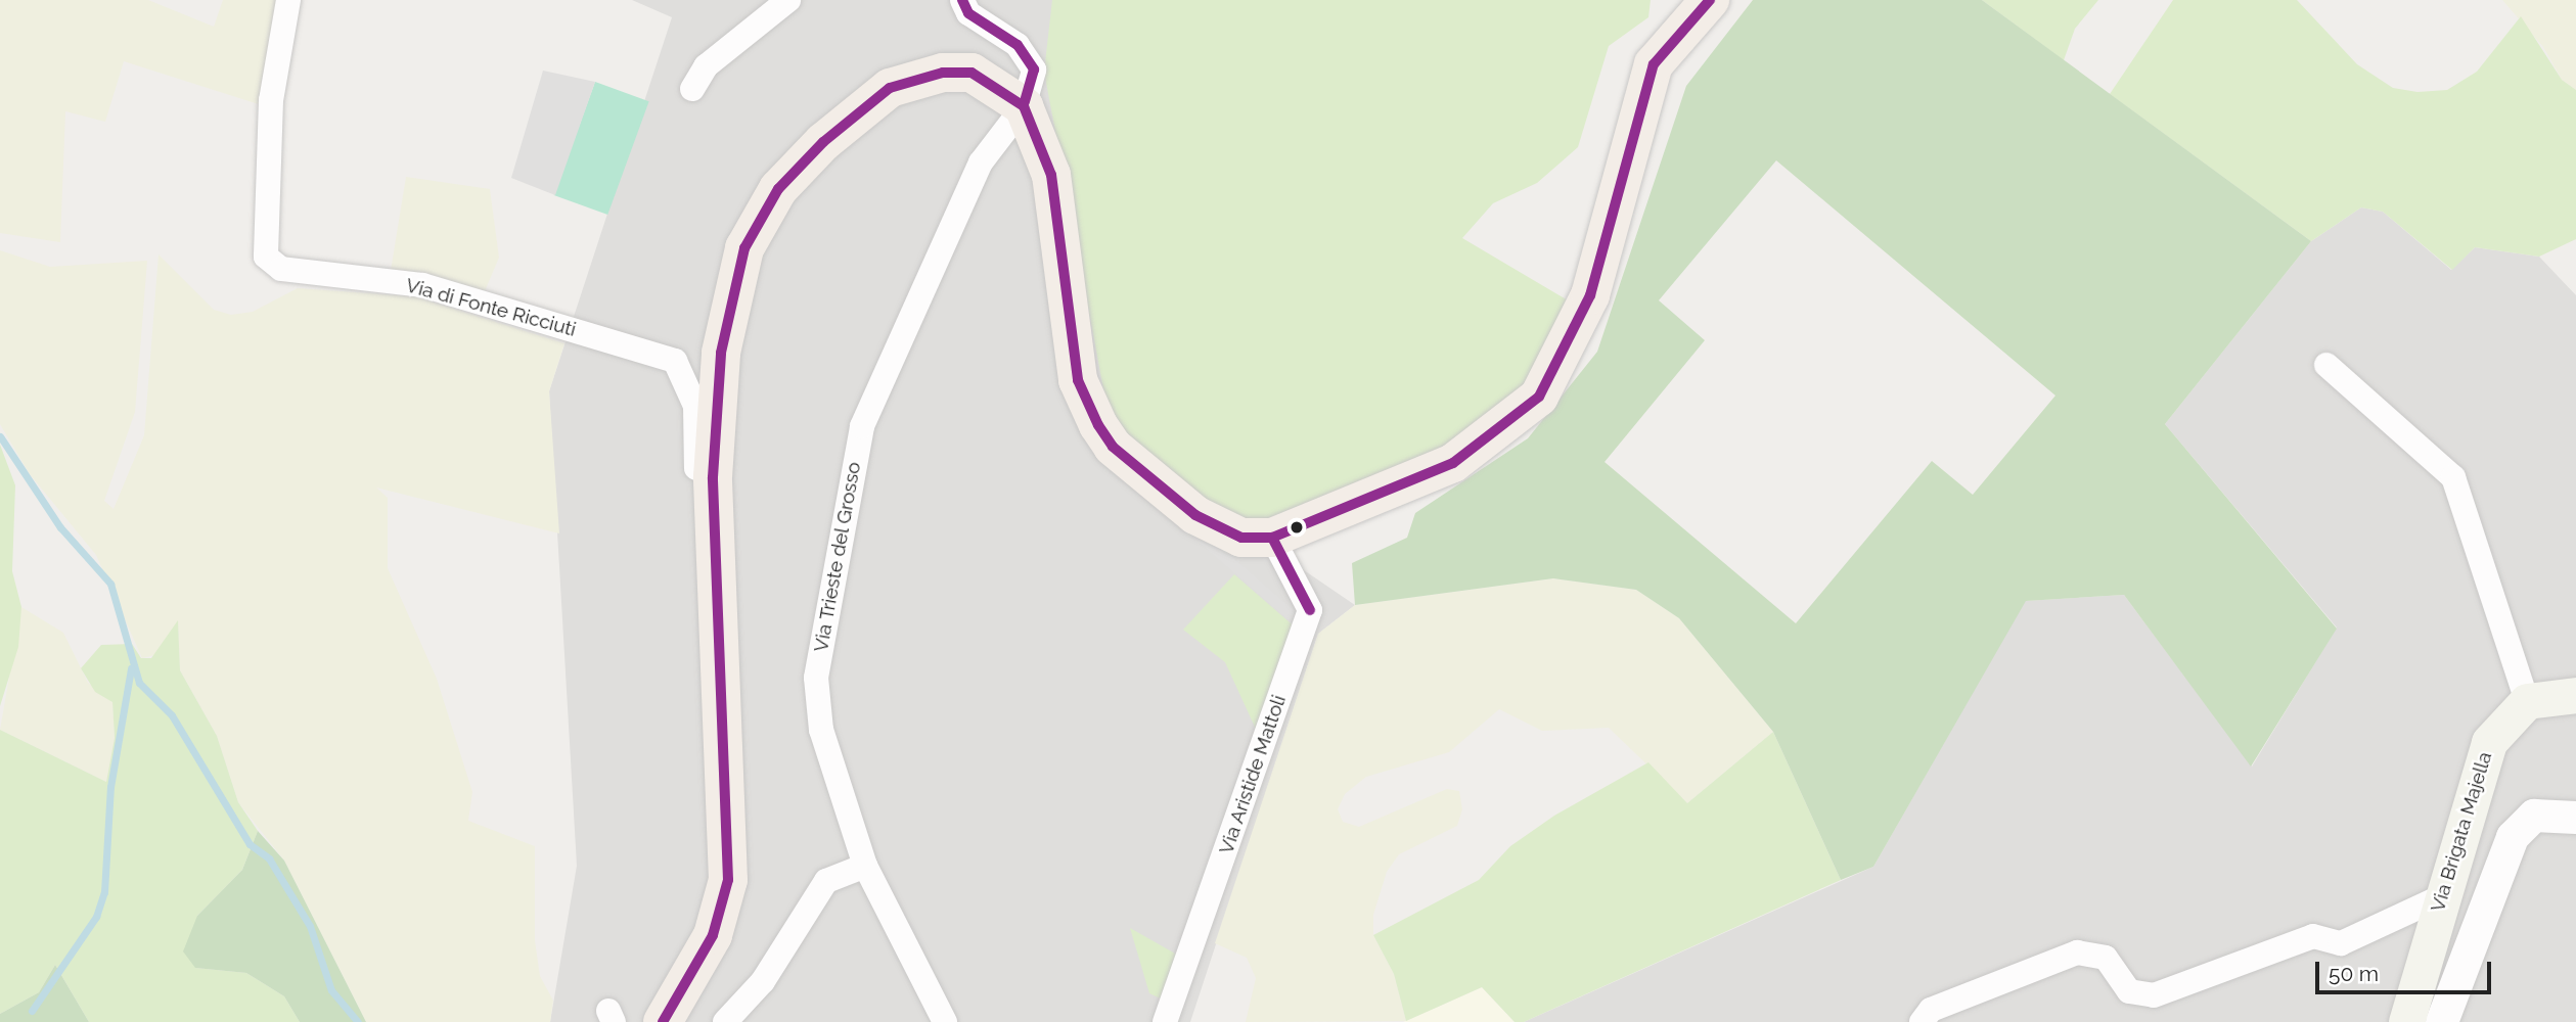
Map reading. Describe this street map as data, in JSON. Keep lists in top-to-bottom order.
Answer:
{
  "streets": {
    "main road": ["Via Brigata Majella"],
    "street": ["Via di Fonte Ricciuti", "Via Trieste del Grosso", "Via Aristide Mattoli"]
  },
  "scale_bar": "50 m"
}
